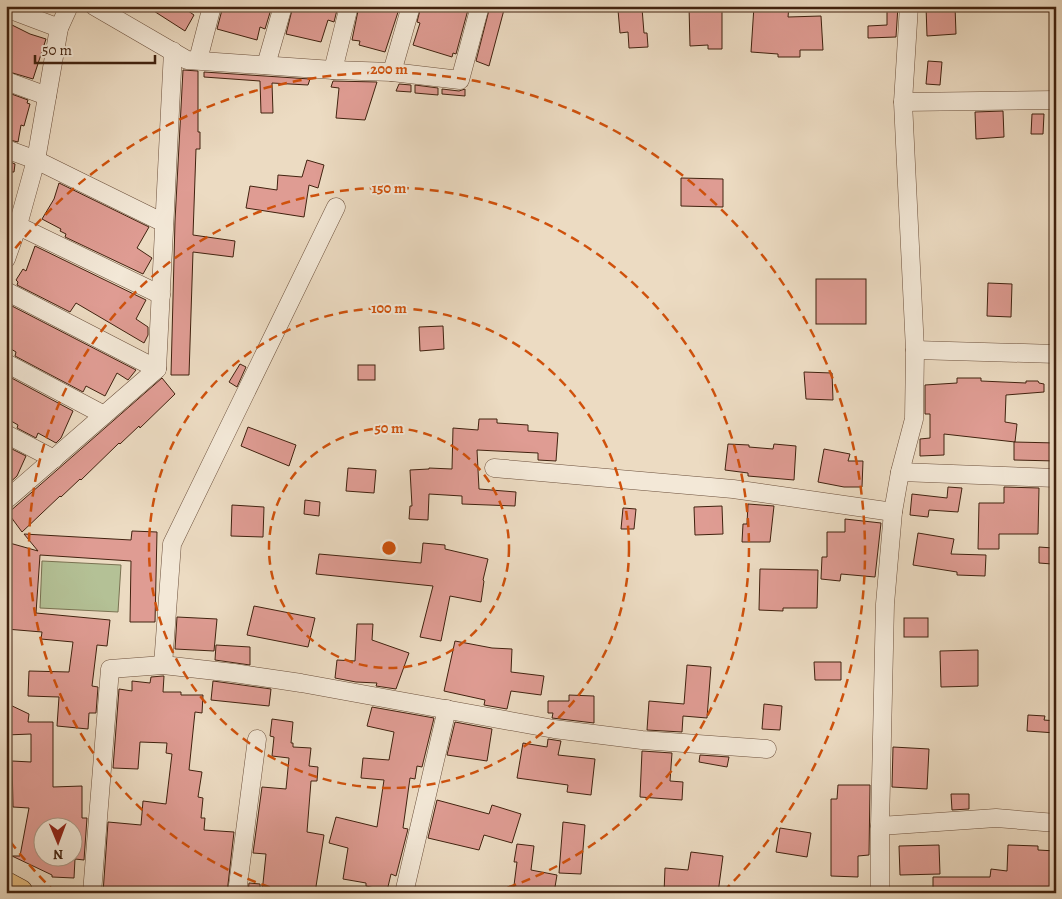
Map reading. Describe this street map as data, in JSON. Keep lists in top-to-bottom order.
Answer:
{
  "scale_bar": "50 m",
  "north": "bottom",
  "rings": [
    "200 m",
    "150 m",
    "100 m",
    "50 m"
  ]
}
